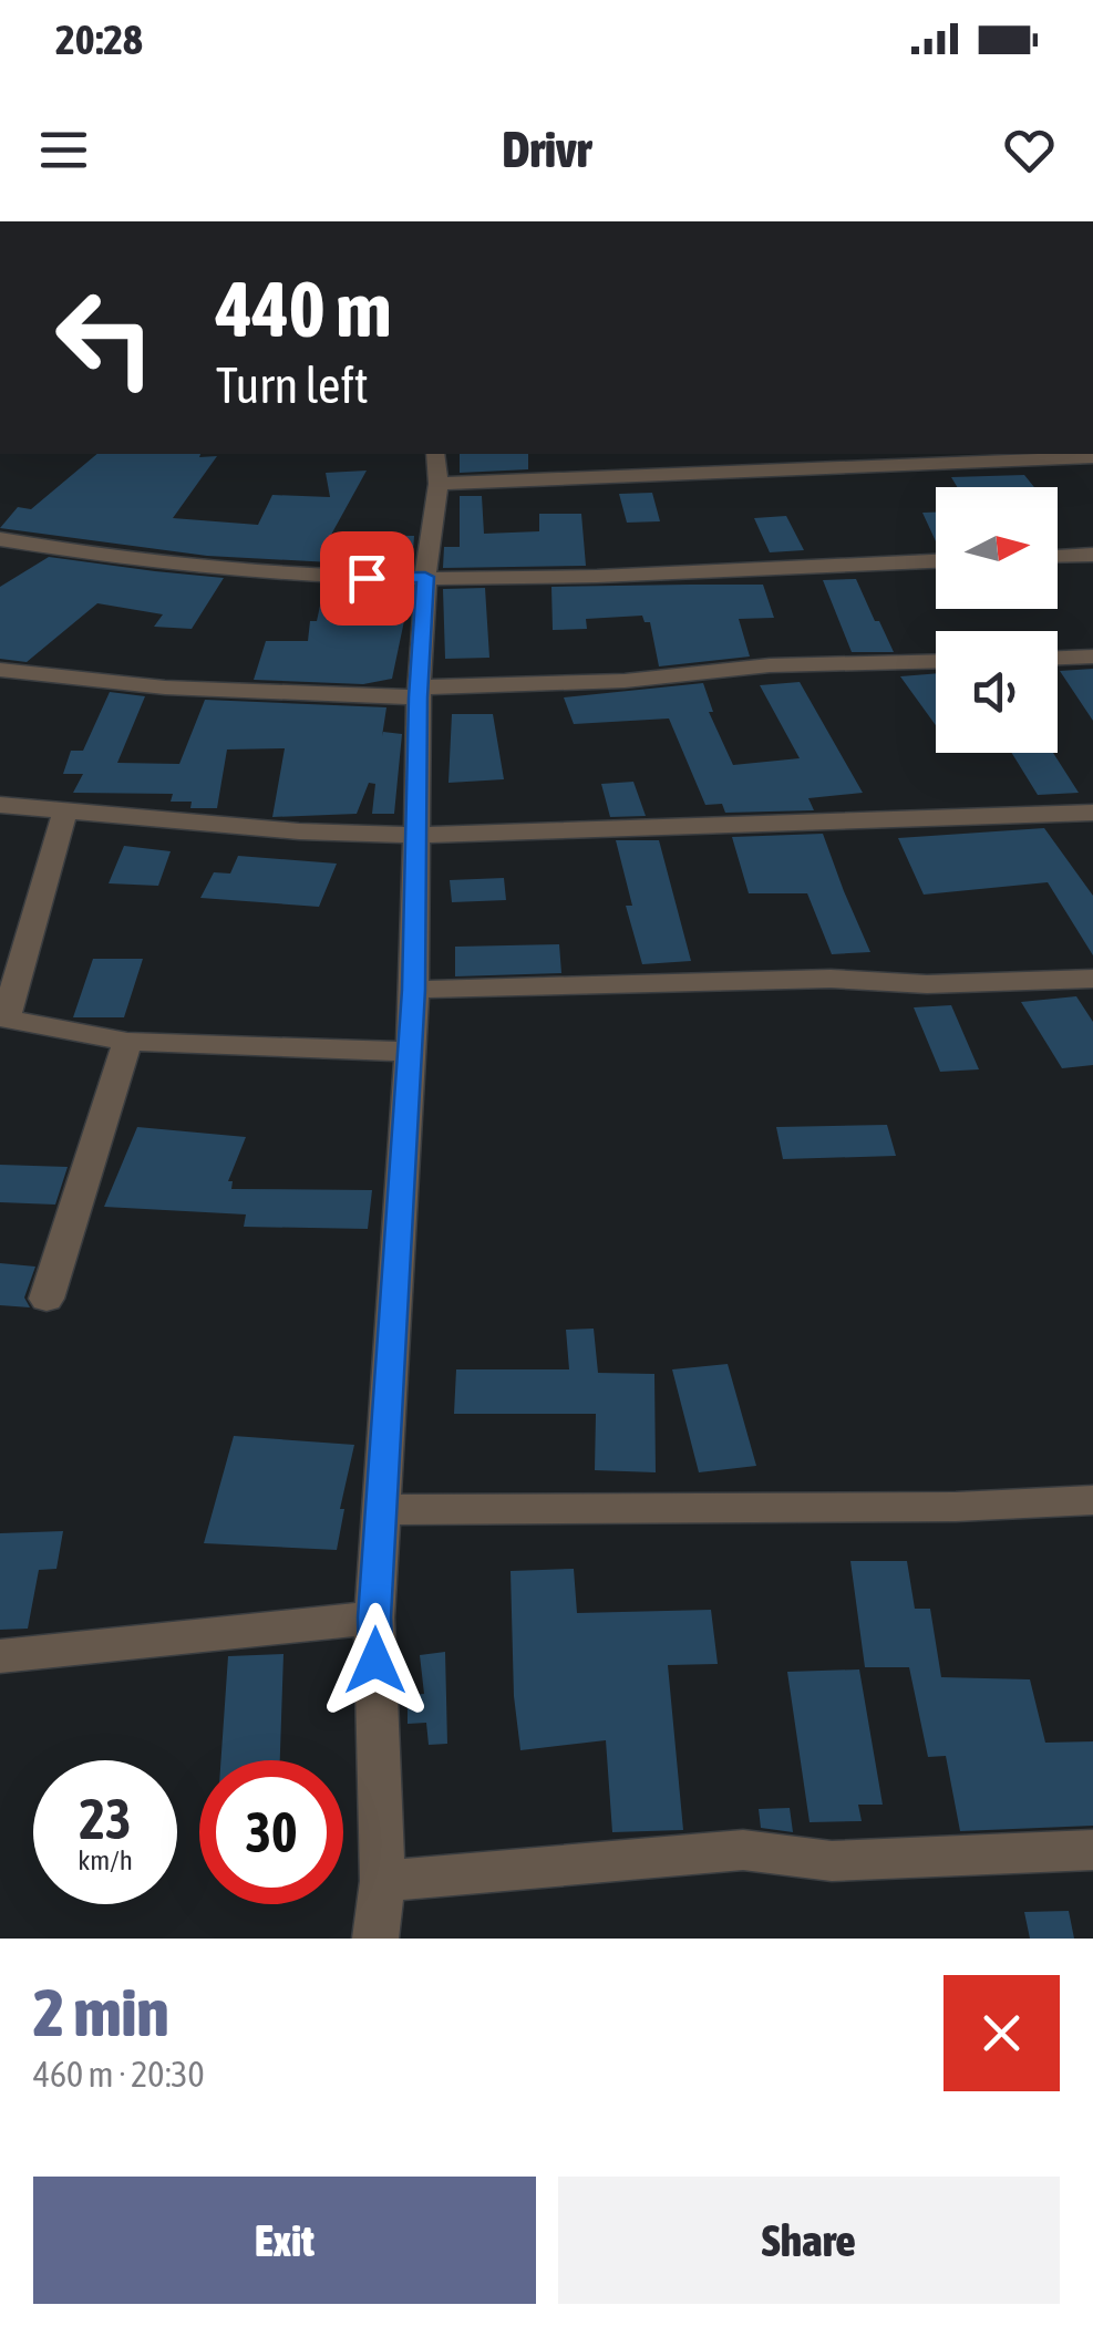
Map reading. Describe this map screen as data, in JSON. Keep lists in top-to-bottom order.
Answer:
{
  "north": "right",
  "page": {
    "status": "20:28",
    "header": "Drivr",
    "turn": ["440 m", "Turn left"],
    "speed": "23 km/h",
    "limit": "30",
    "heading": ["2 min", "460 m · 20:30"],
    "buttons": ["Exit", "Share"]
  }
}
